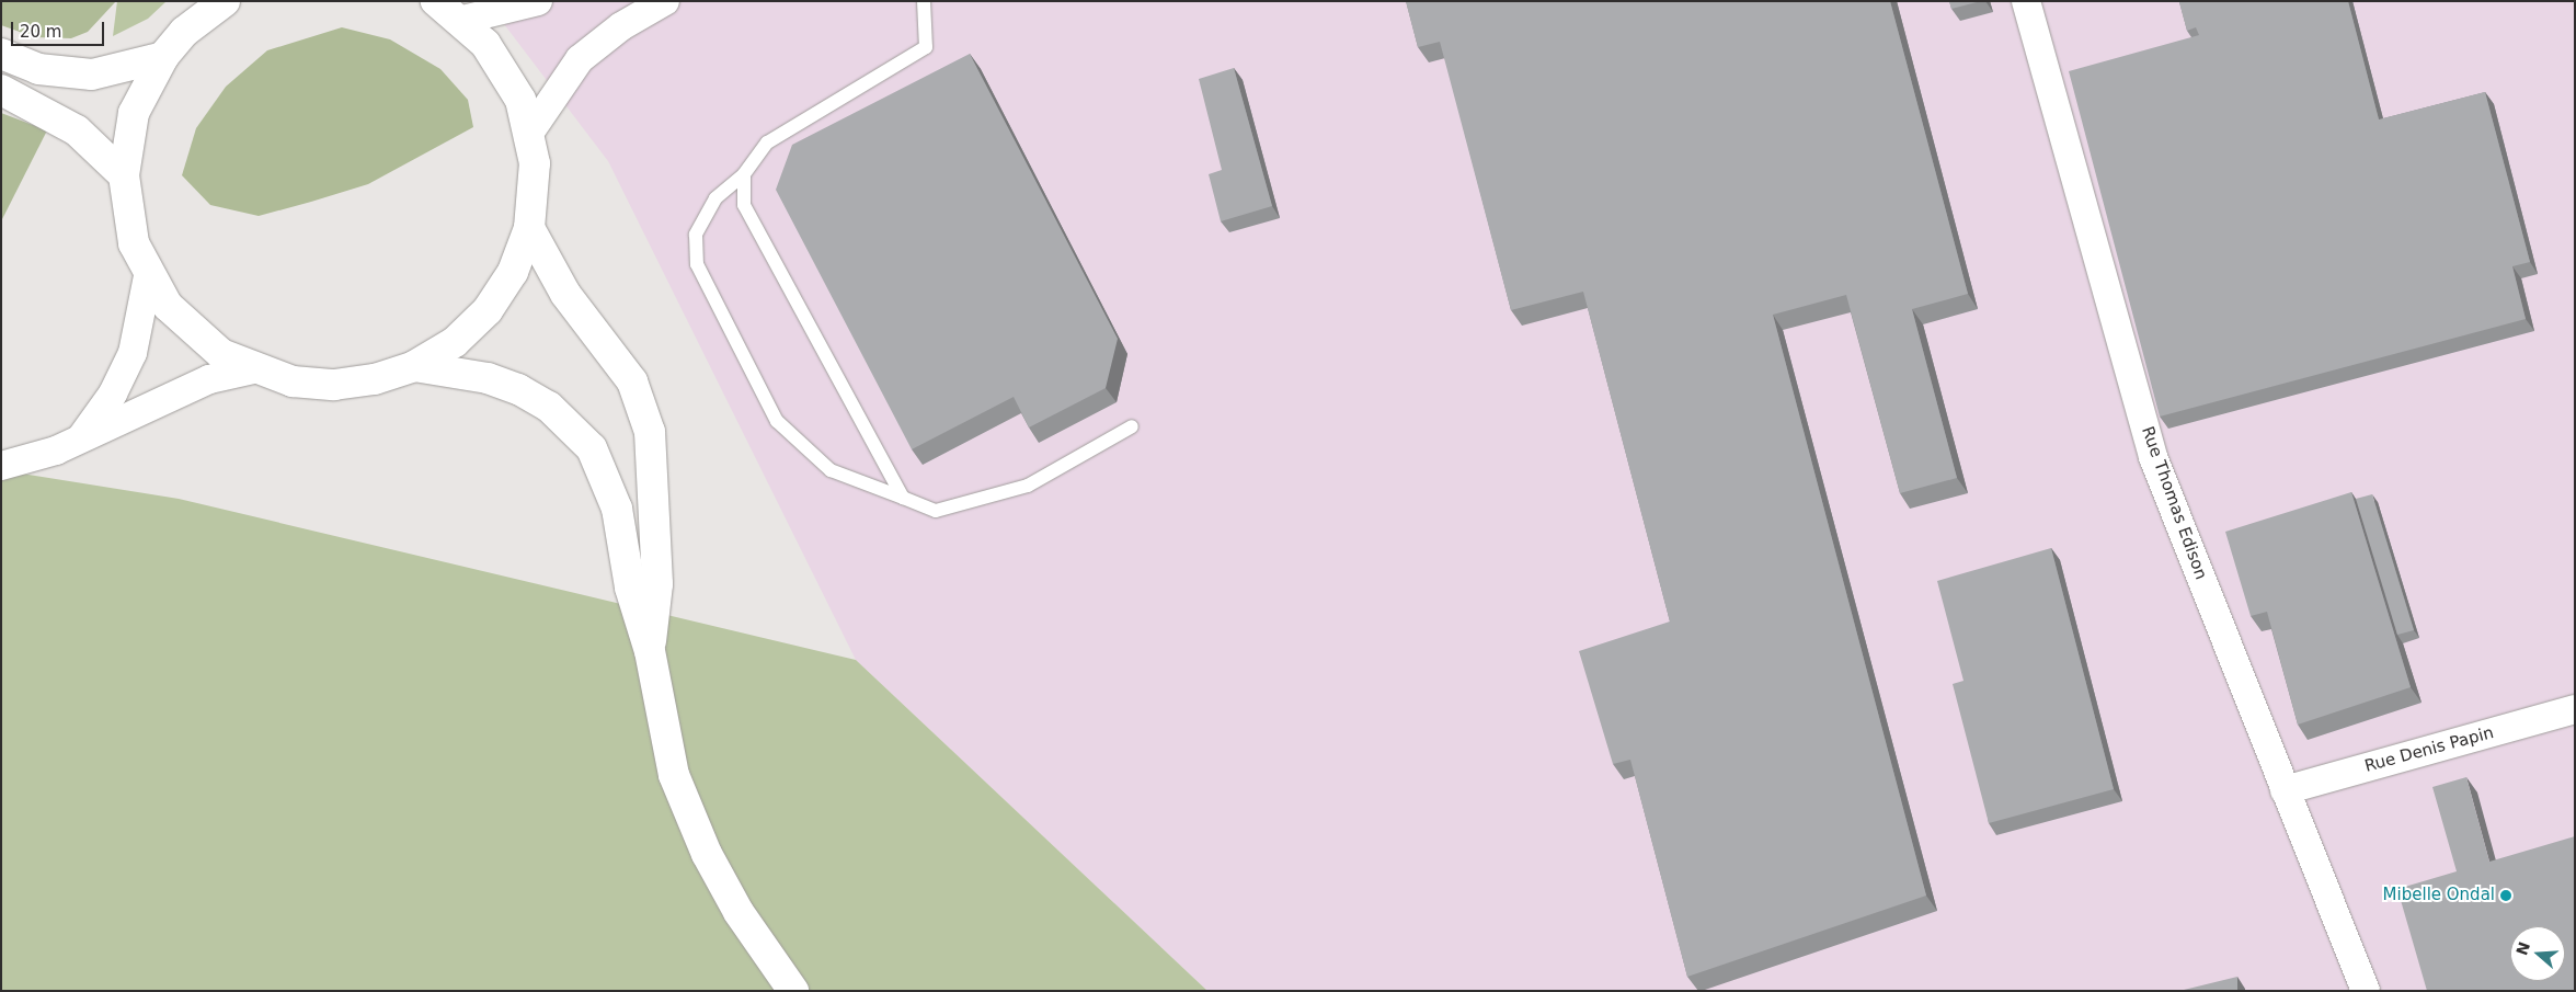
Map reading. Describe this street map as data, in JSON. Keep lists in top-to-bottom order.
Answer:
{
  "streets": {
    "street": ["Rue Thomas Edison", "Rue Denis Papin"]
  },
  "crossings": [
    ["Rue Thomas Edison", "Rue Denis Papin"]
  ],
  "places": ["Mibelle Ondal"],
  "scale_bar": "20 m",
  "north": "left"
}
